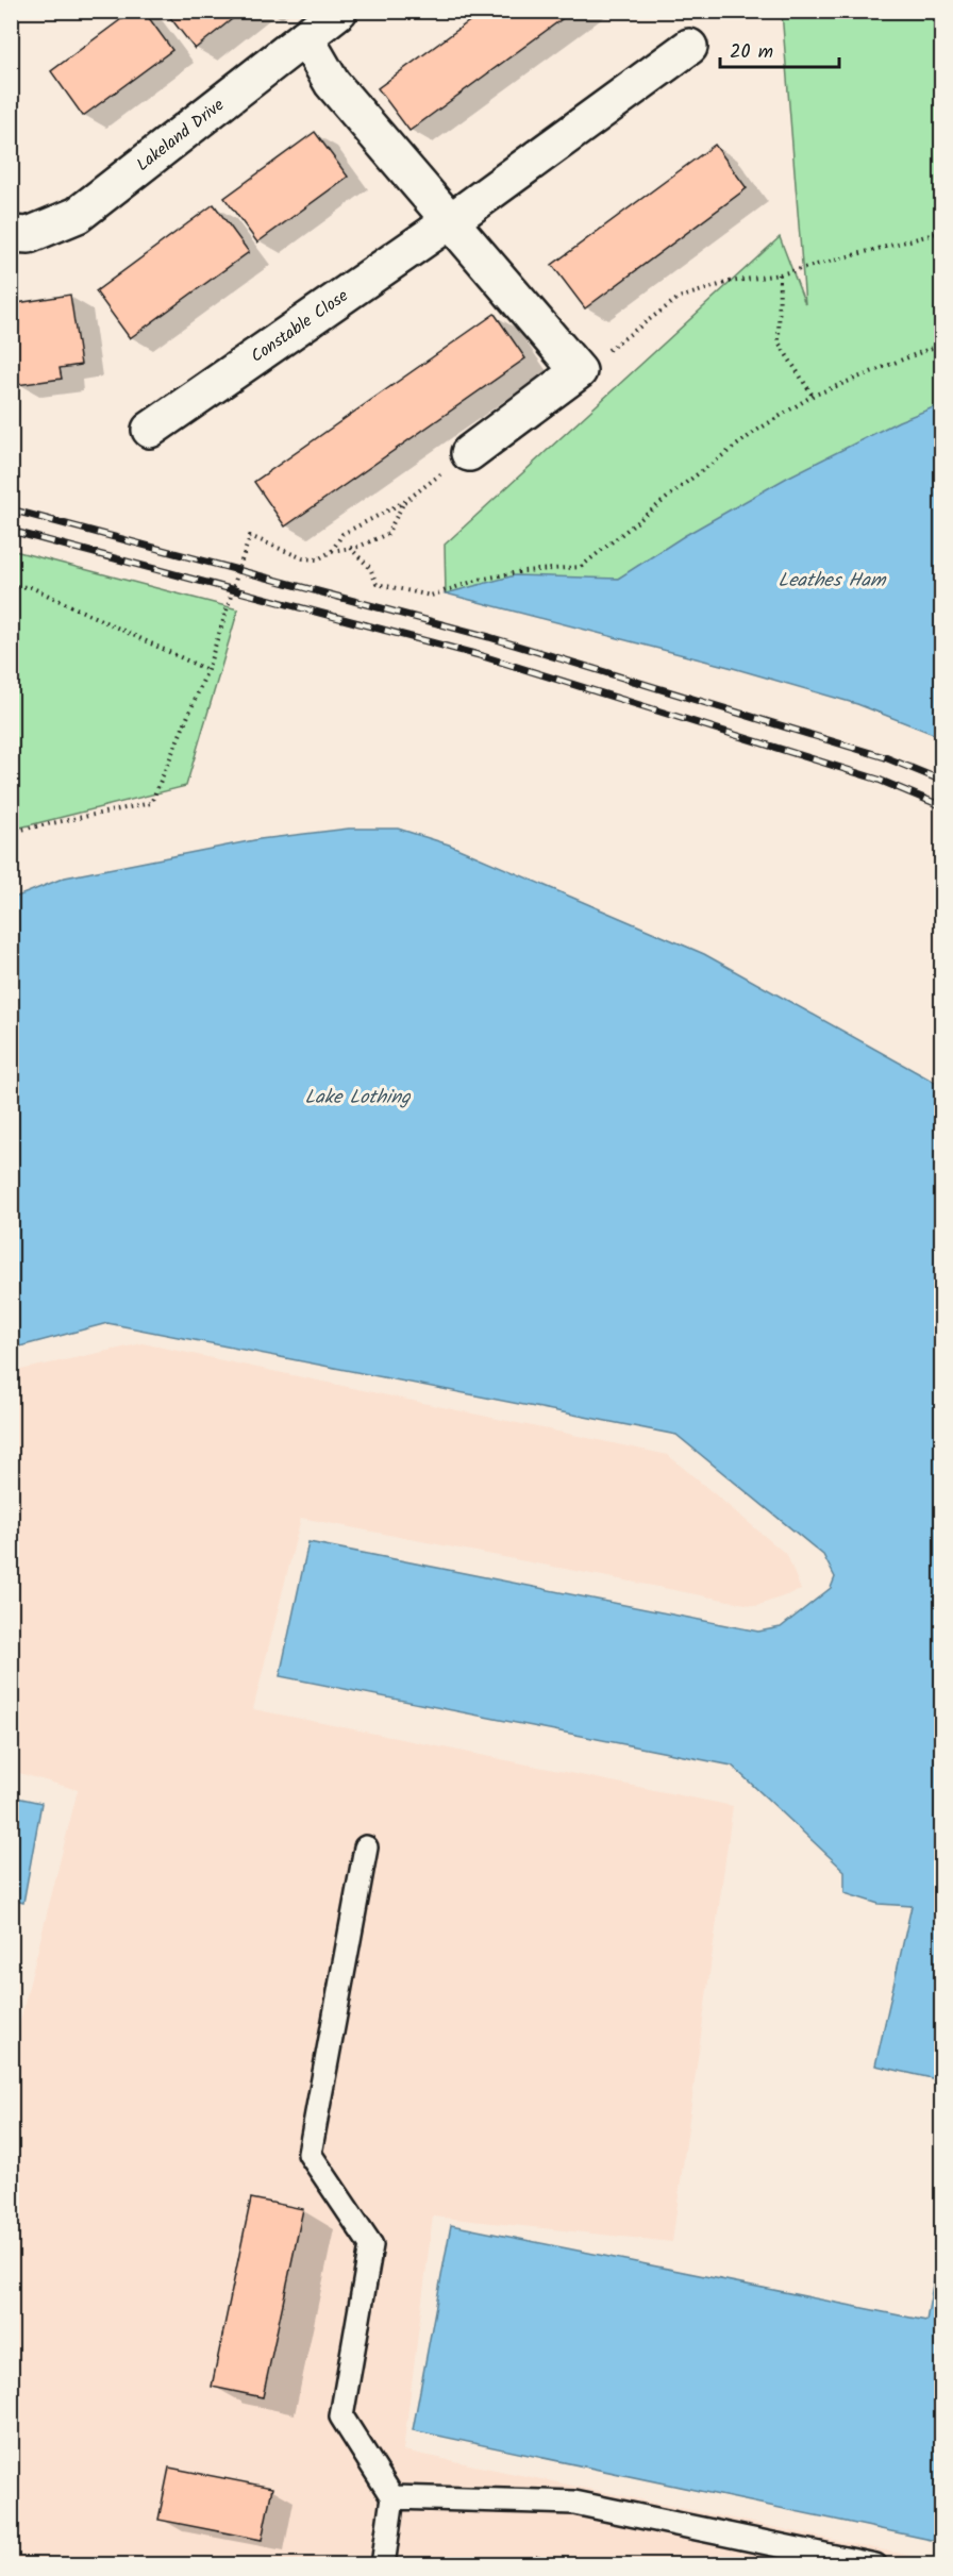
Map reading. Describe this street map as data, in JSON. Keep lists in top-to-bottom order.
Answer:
{
  "streets": {
    "street": ["Lakeland Drive", "Constable Close"]
  },
  "water": ["Leathes Ham", "Lake Lothing"],
  "scale_bar": "20 m"
}
